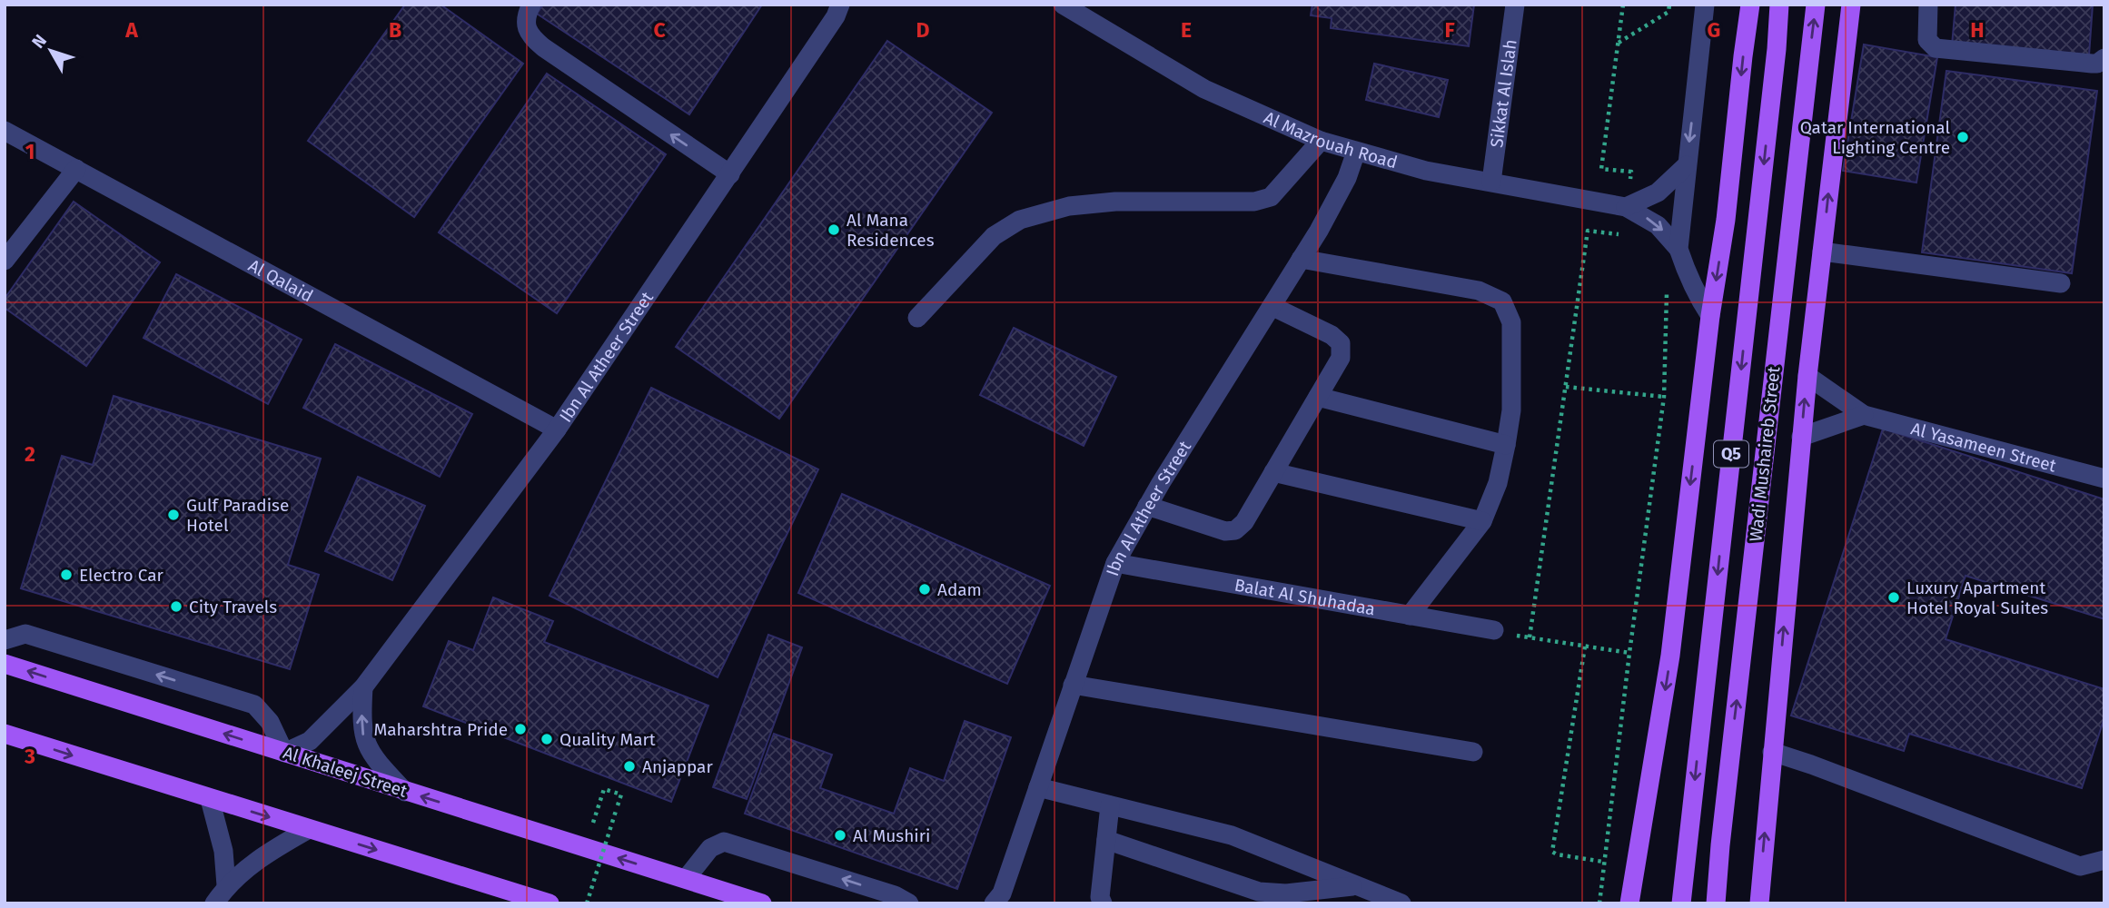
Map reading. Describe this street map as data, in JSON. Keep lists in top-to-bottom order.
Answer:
{
  "streets": {
    "main road": ["Q5", "Wadi Mushaireb Street", "Al Khaleej Street"],
    "street": [
      "Sikkat Al Islah",
      "Al Mazrouah Road",
      "Al Qalaid",
      "Ibn Al Atheer Street",
      "Al Yasameen Street",
      "Balat Al Shuhadaa"
    ]
  },
  "crossings": [
    ["Sikkat Al Islah", "Al Mazrouah Road"],
    ["Al Mazrouah Road", "Ibn Al Atheer Street"],
    ["Al Qalaid", "Ibn Al Atheer Street"],
    ["Ibn Al Atheer Street", "Balat Al Shuhadaa"],
    ["Ibn Al Atheer Street", "Al Khaleej Street"],
    ["Al Yasameen Street", "Wadi Mushaireb Street"]
  ],
  "places": [
    "Qatar International Lighting Centre",
    "Al Mana Residences",
    "Gulf Paradise Hotel",
    "Electro Car",
    "Adam",
    "Luxury Apartment Hotel Royal Suites",
    "City Travels",
    "Maharshtra Pride",
    "Quality Mart",
    "Anjappar",
    "Al Mushiri"
  ],
  "north": "top left",
  "grid": {
    "columns": [
      "A",
      "B",
      "C",
      "D",
      "E",
      "F",
      "G",
      "H"
    ],
    "rows": ["1", "2", "3"]
  }
}
